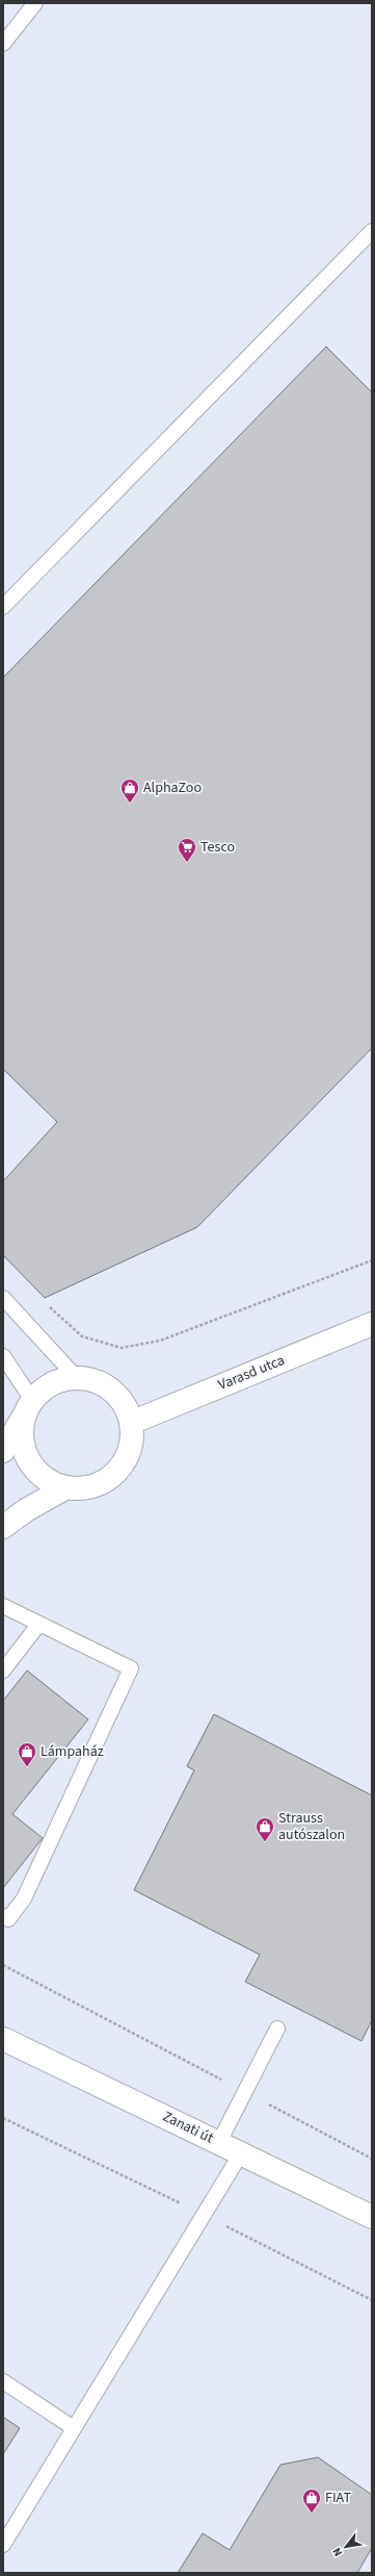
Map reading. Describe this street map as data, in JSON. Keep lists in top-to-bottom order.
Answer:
{
  "streets": {
    "street": ["Varasd utca", "Zanati út"]
  },
  "places": {
    "shop": [
      "AlphaZoo",
      "Lámpaház",
      "Strauss autószalon",
      "FIAT"
    ],
    "supermarket": ["Tesco"]
  },
  "north": "bottom left"
}
